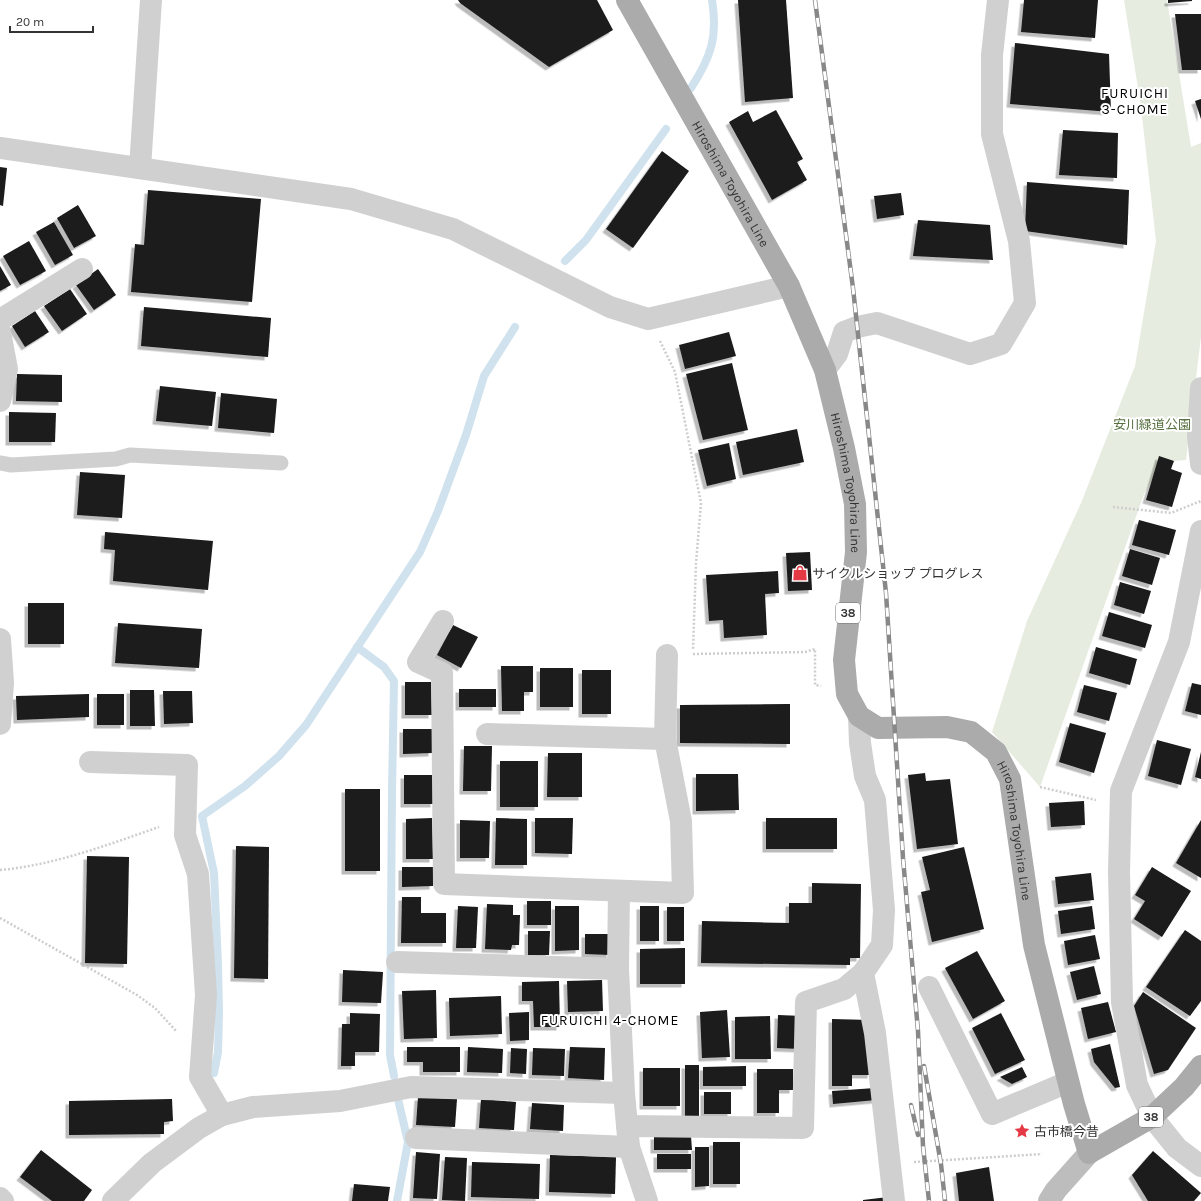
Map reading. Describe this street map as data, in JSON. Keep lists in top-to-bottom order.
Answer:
{
  "streets": {
    "main road": ["Hiroshima Toyohira Line", "38"]
  },
  "crossings": [
    ["Hiroshima Toyohira Line", "38"]
  ],
  "districts": ["FURUICHI 3-CHOME", "FURUICHI 4-CHOME"],
  "parks": ["安川緑道公園"],
  "places": {
    "shop": ["サイクルショップ プログレス"],
    "place": ["古市橋今昔"]
  },
  "scale_bar": "20 m"
}
